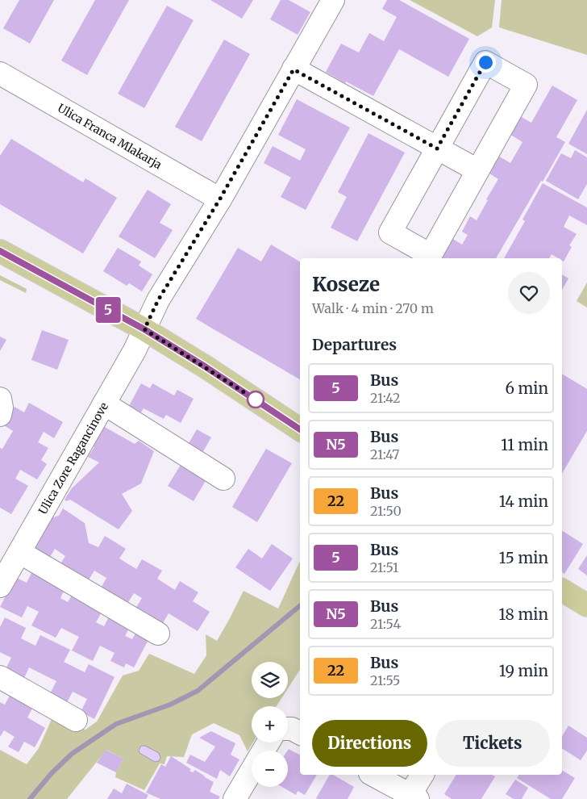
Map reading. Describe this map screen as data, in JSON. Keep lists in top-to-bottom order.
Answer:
{
  "streets": {
    "street": ["Ulica Franca Mlakarja", "Ulica Zore Ragancinove"]
  },
  "crossings": [
    ["Ulica Franca Mlakarja", "Ulica Zore Ragancinove"]
  ],
  "lines": ["bus line 5"],
  "page": {
    "on_map": "5",
    "heading": [
      ["Koseze", "Walk · 4 min · 270 m"],
      "Departures"
    ],
    "list": [
      {
        "mark": "5",
        "name": "Bus",
        "note": "21:42",
        "value": "6 min"
      },
      {
        "mark": "N5",
        "name": "Bus",
        "note": "21:47",
        "value": "11 min"
      },
      {
        "mark": "22",
        "name": "Bus",
        "note": "21:50",
        "value": "14 min"
      },
      {
        "mark": "5",
        "name": "Bus",
        "note": "21:51",
        "value": "15 min"
      },
      {
        "mark": "N5",
        "name": "Bus",
        "note": "21:54",
        "value": "18 min"
      },
      {
        "mark": "22",
        "name": "Bus",
        "note": "21:55",
        "value": "19 min"
      }
    ],
    "map_buttons": ["+", "−"],
    "buttons": ["Directions", "Tickets"]
  }
}
